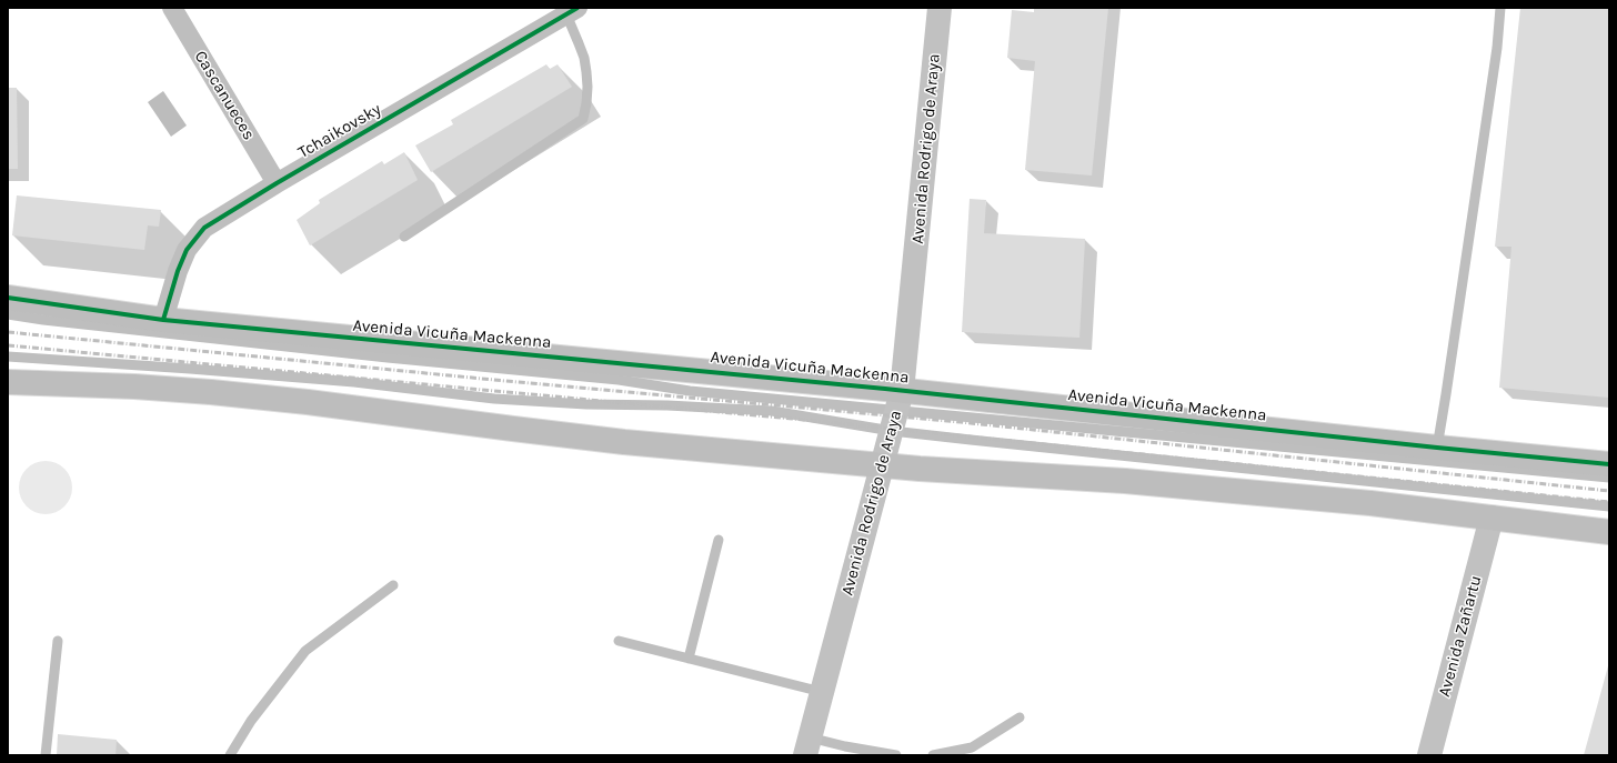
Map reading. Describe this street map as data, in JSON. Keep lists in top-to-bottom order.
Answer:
{
  "streets": {
    "main road": ["Avenida Rodrigo de Araya", "Avenida Vicuña Mackenna", "Avenida Zañartu"],
    "street": ["Cascanueces", "Tchaikovsky"]
  },
  "crossings": [
    ["Cascanueces", "Tchaikovsky"],
    ["Tchaikovsky", "Avenida Vicuña Mackenna"],
    ["Avenida Rodrigo de Araya", "Avenida Vicuña Mackenna"]
  ]
}
